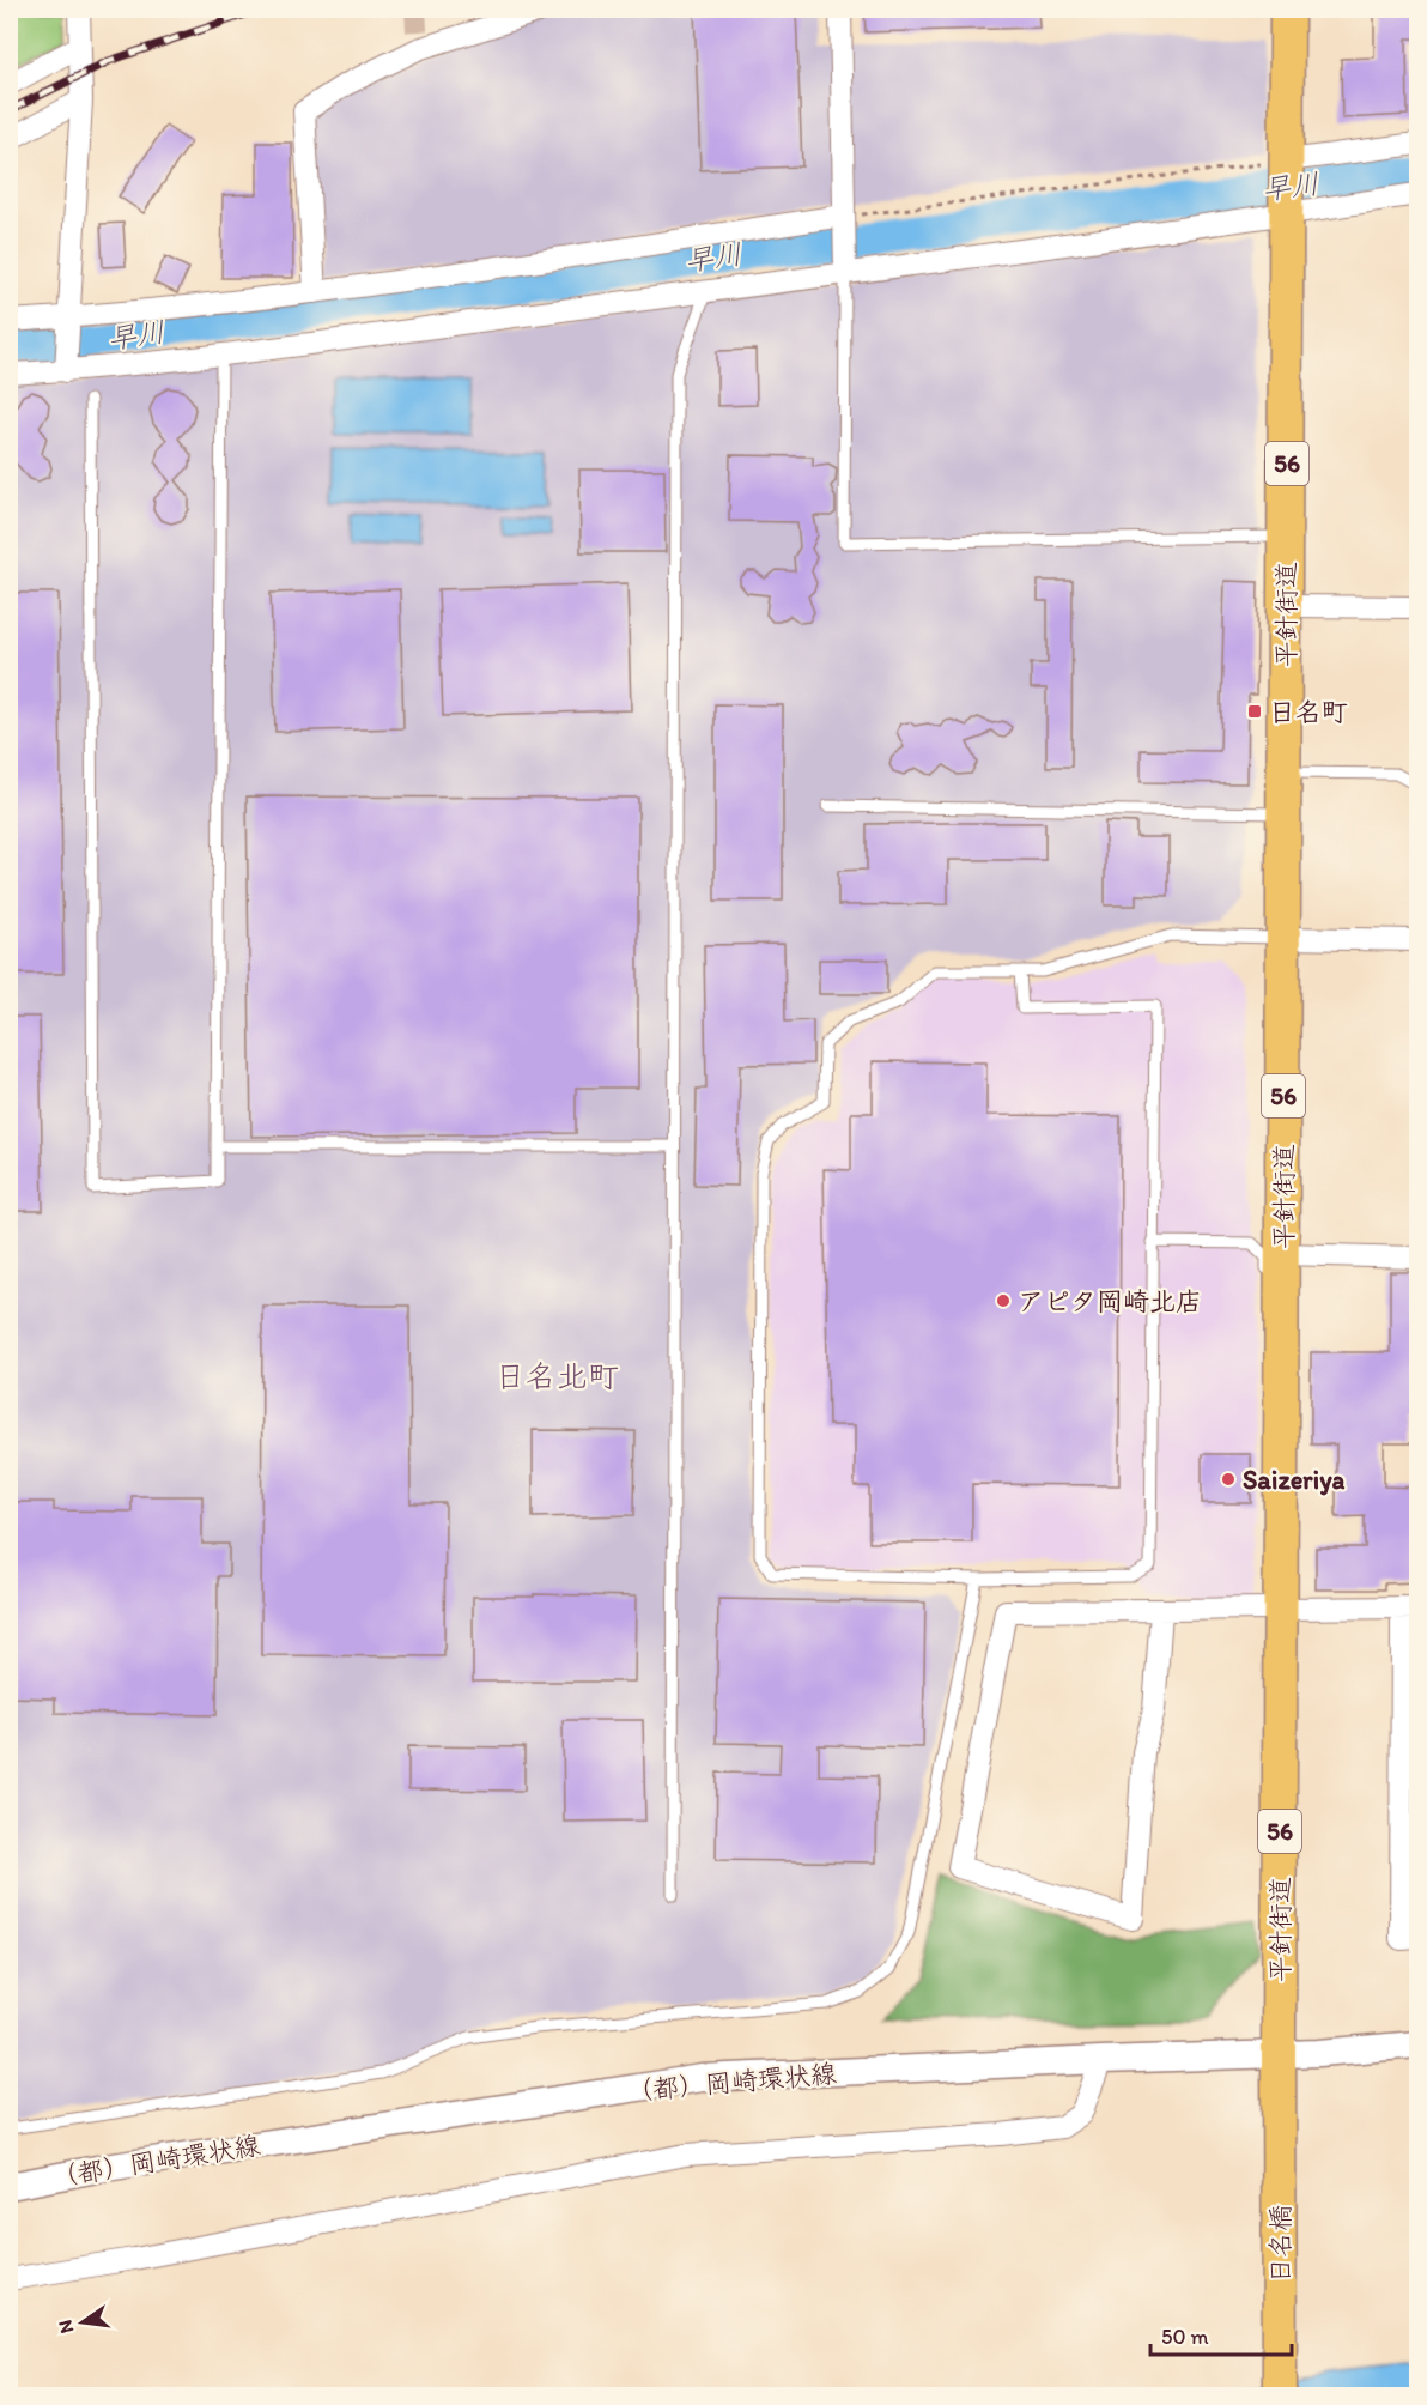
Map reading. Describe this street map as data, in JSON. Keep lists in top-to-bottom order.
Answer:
{
  "streets": {
    "main road": ["56", "平針街道", "日名橋"],
    "street": ["（都）岡崎環状線"]
  },
  "crossings": [
    ["56", "平針街道"],
    ["平針街道", "（都）岡崎環状線"],
    ["平針街道", "日名橋"]
  ],
  "districts": ["日名北町"],
  "water": ["早川"],
  "places": {
    "transit": ["日名町"],
    "other": ["アピタ岡崎北店", "Saizeriya"]
  },
  "scale_bar": "50 m",
  "north": "left"
}
